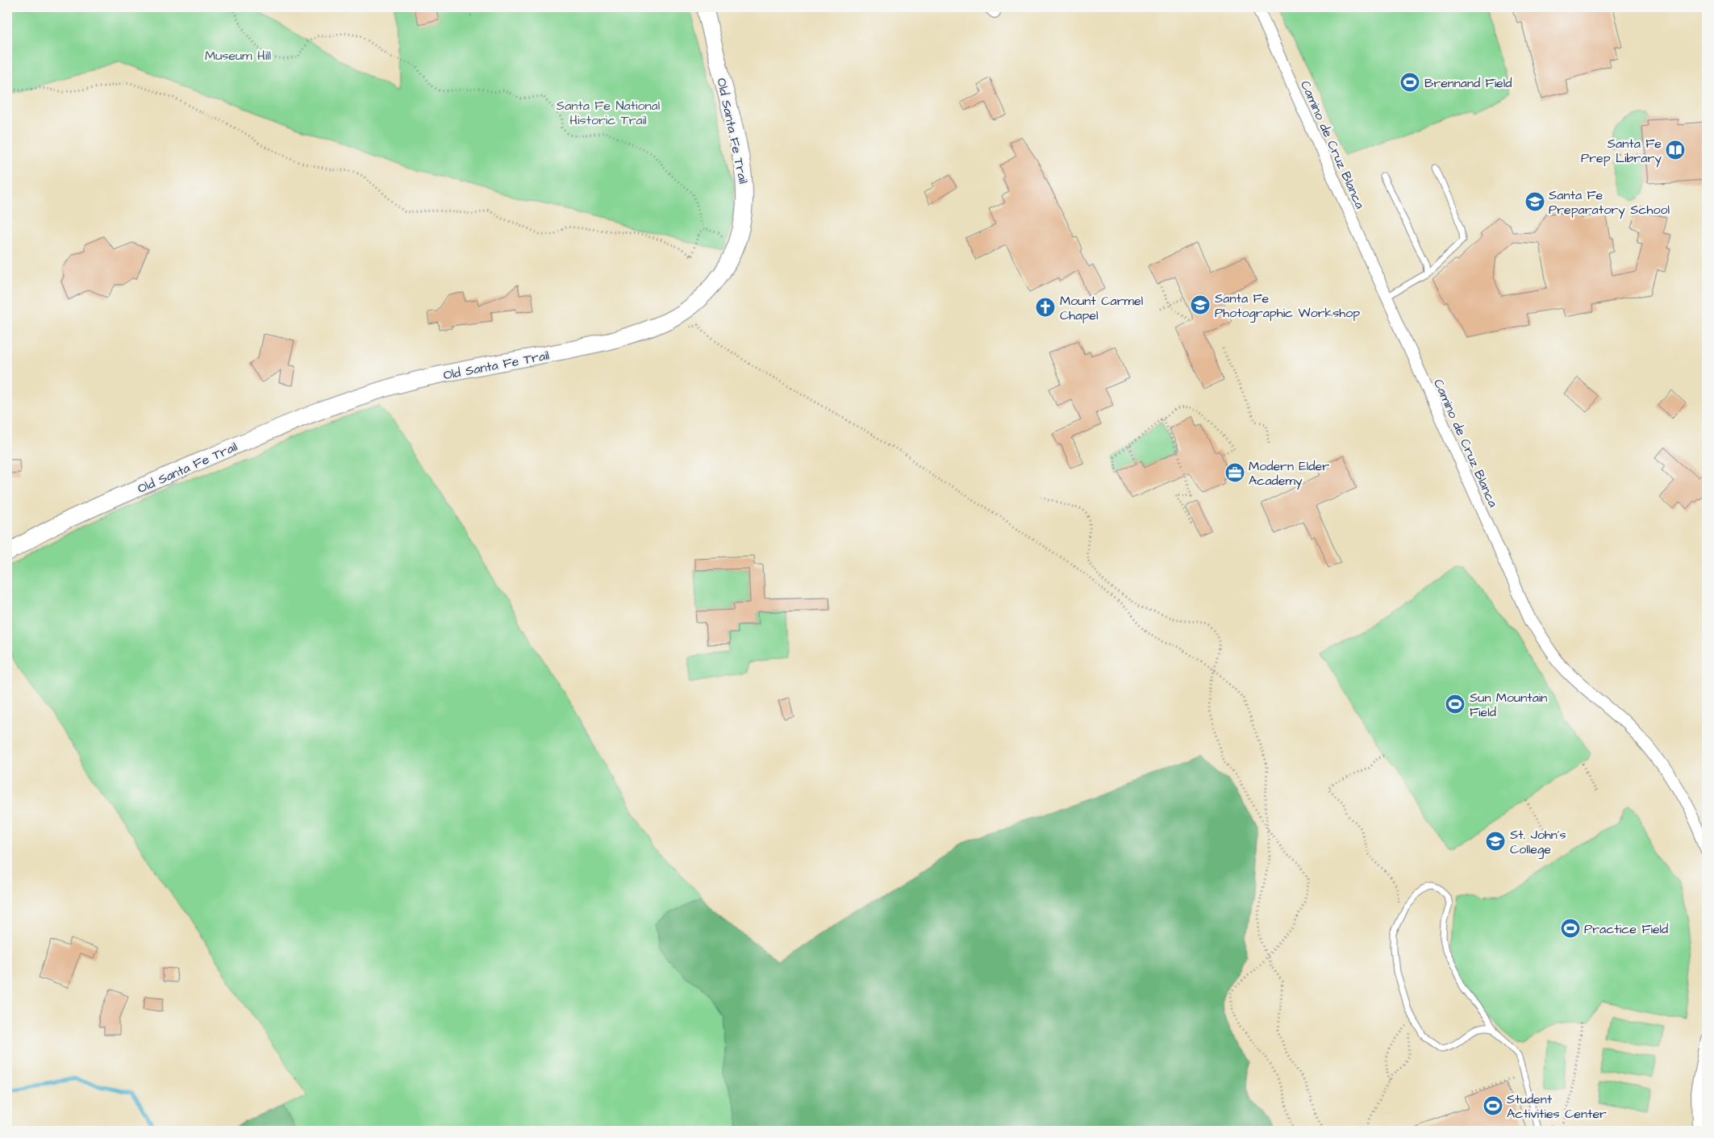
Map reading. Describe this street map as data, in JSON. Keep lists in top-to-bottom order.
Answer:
{
  "streets": {
    "street": ["Old Santa Fe Trail", "Camino de Cruz Blanca"]
  },
  "parks": ["Museum Hill", "Santa Fe National Historic Trail"],
  "places": {
    "sports": [
      "Brennand Field",
      "Sun Mountain Field",
      "Practice Field",
      "Student Activities Center"
    ],
    "library": ["Santa Fe Prep Library"],
    "school or university": ["Santa Fe Preparatory School", "Santa Fe Photographic Workshop", "St. John's College"],
    "church": ["Mount Carmel Chapel"],
    "office": ["Modern Elder Academy"]
  }
}
